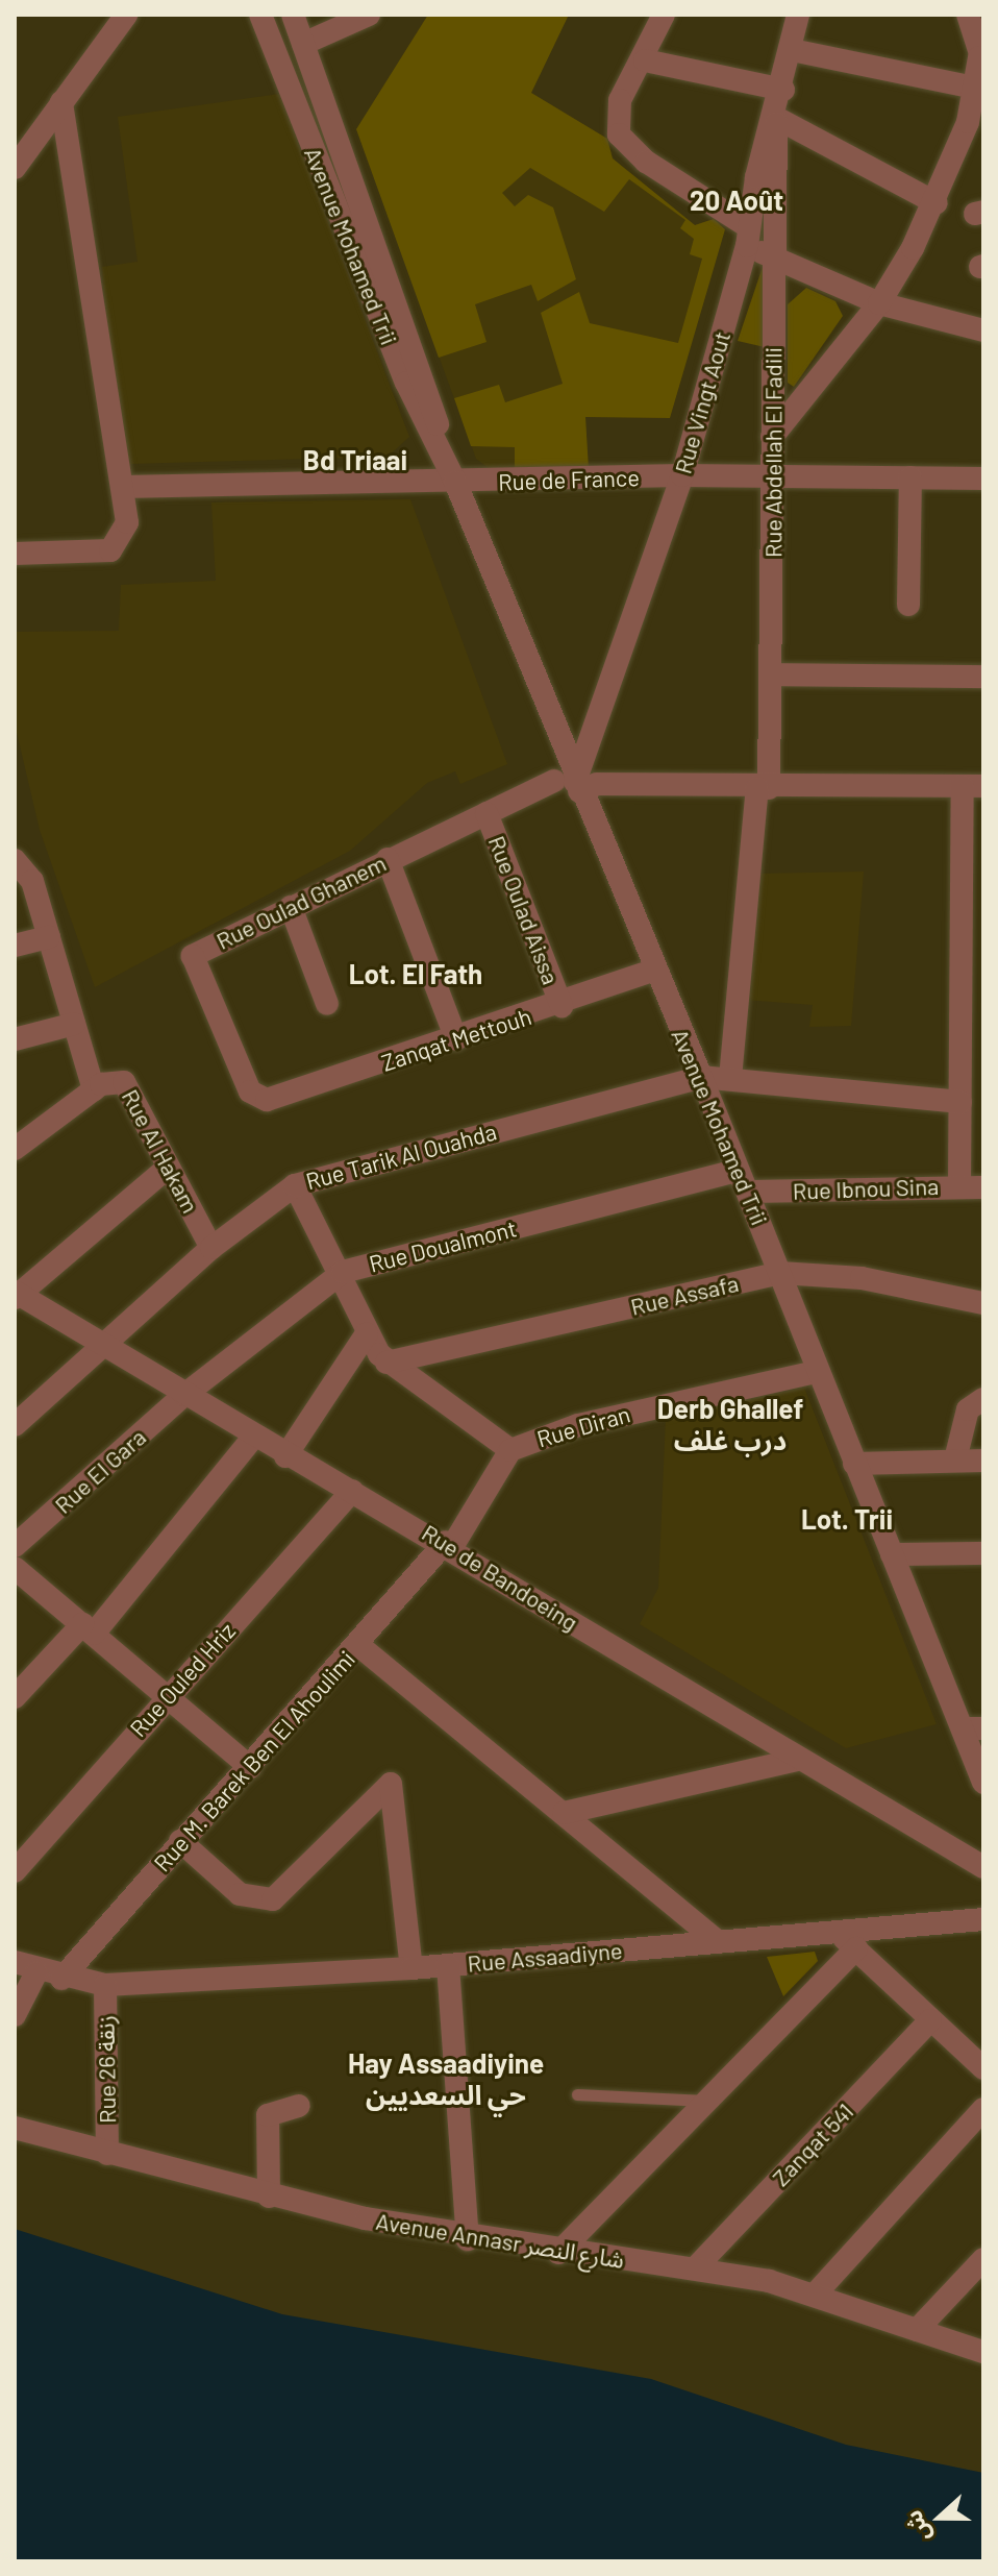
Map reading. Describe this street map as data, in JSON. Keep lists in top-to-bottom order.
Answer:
{
  "streets": {
    "street": [
      "Avenue Mohamed Trii",
      "Rue Vingt Aout",
      "Rue Abdellah El Fadili",
      "Rue de France",
      "Rue Oulad Ghanem",
      "Rue Oulad Aissa",
      "Zanqat Mettouh",
      "Rue Al Hakam",
      "Rue Tarik Al Ouahda",
      "Rue Ibnou Sina",
      "Rue Doualmont",
      "Rue Assafa",
      "Rue Diran",
      "Rue El Gara",
      "Rue de Bandoeing",
      "Rue Ouled Hriz",
      "Rue M. Barek Ben El Ahoulimi",
      "Rue Assaadiyne",
      "Rue 26 زنقة",
      "Zanqat 541",
      "Avenue Annasr شارع النصر"
    ]
  },
  "crossings": [
    ["Avenue Mohamed Trii", "Rue Vingt Aout"],
    ["Avenue Mohamed Trii", "Rue de France"],
    ["Avenue Mohamed Trii", "Rue Oulad Ghanem"],
    ["Avenue Mohamed Trii", "Zanqat Mettouh"],
    ["Avenue Mohamed Trii", "Rue Tarik Al Ouahda"],
    ["Avenue Mohamed Trii", "Rue Ibnou Sina"],
    ["Avenue Mohamed Trii", "Rue Doualmont"],
    ["Avenue Mohamed Trii", "Rue Assafa"],
    ["Avenue Mohamed Trii", "Rue Diran"],
    ["Rue Vingt Aout", "Rue Abdellah El Fadili"],
    ["Rue Vingt Aout", "Rue de France"],
    ["Rue Vingt Aout", "Rue Oulad Ghanem"],
    ["Rue Abdellah El Fadili", "Rue de France"],
    ["Rue Abdellah El Fadili", "Rue Oulad Ghanem"],
    ["Rue Abdellah El Fadili", "Rue Tarik Al Ouahda"],
    ["Rue Oulad Ghanem", "Rue Oulad Aissa"],
    ["Rue Oulad Ghanem", "Zanqat Mettouh"],
    ["Rue Oulad Aissa", "Zanqat Mettouh"],
    ["Rue Al Hakam", "Rue Tarik Al Ouahda"],
    ["Rue Tarik Al Ouahda", "Rue de Bandoeing"],
    ["Rue Ibnou Sina", "Rue Doualmont"],
    ["Rue Doualmont", "Rue El Gara"],
    ["Rue Doualmont", "Rue de Bandoeing"],
    ["Rue Diran", "Rue de Bandoeing"],
    ["Rue Diran", "Rue M. Barek Ben El Ahoulimi"],
    ["Rue El Gara", "Rue de Bandoeing"],
    ["Rue de Bandoeing", "Rue Ouled Hriz"],
    ["Rue de Bandoeing", "Rue M. Barek Ben El Ahoulimi"],
    ["Rue M. Barek Ben El Ahoulimi", "Rue Assaadiyne"],
    ["Rue Assaadiyne", "Rue 26 زنقة"],
    ["Rue 26 زنقة", "Avenue Annasr شارع النصر"],
    ["Zanqat 541", "Avenue Annasr شارع النصر"]
  ],
  "districts": [
    "20 Août",
    "Bd Triaai",
    "Lot. El Fath",
    "Derb Ghallef درب غلف",
    "Lot. Trii",
    "Hay Assaadiyine حي السعديين"
  ],
  "north": "left"
}
